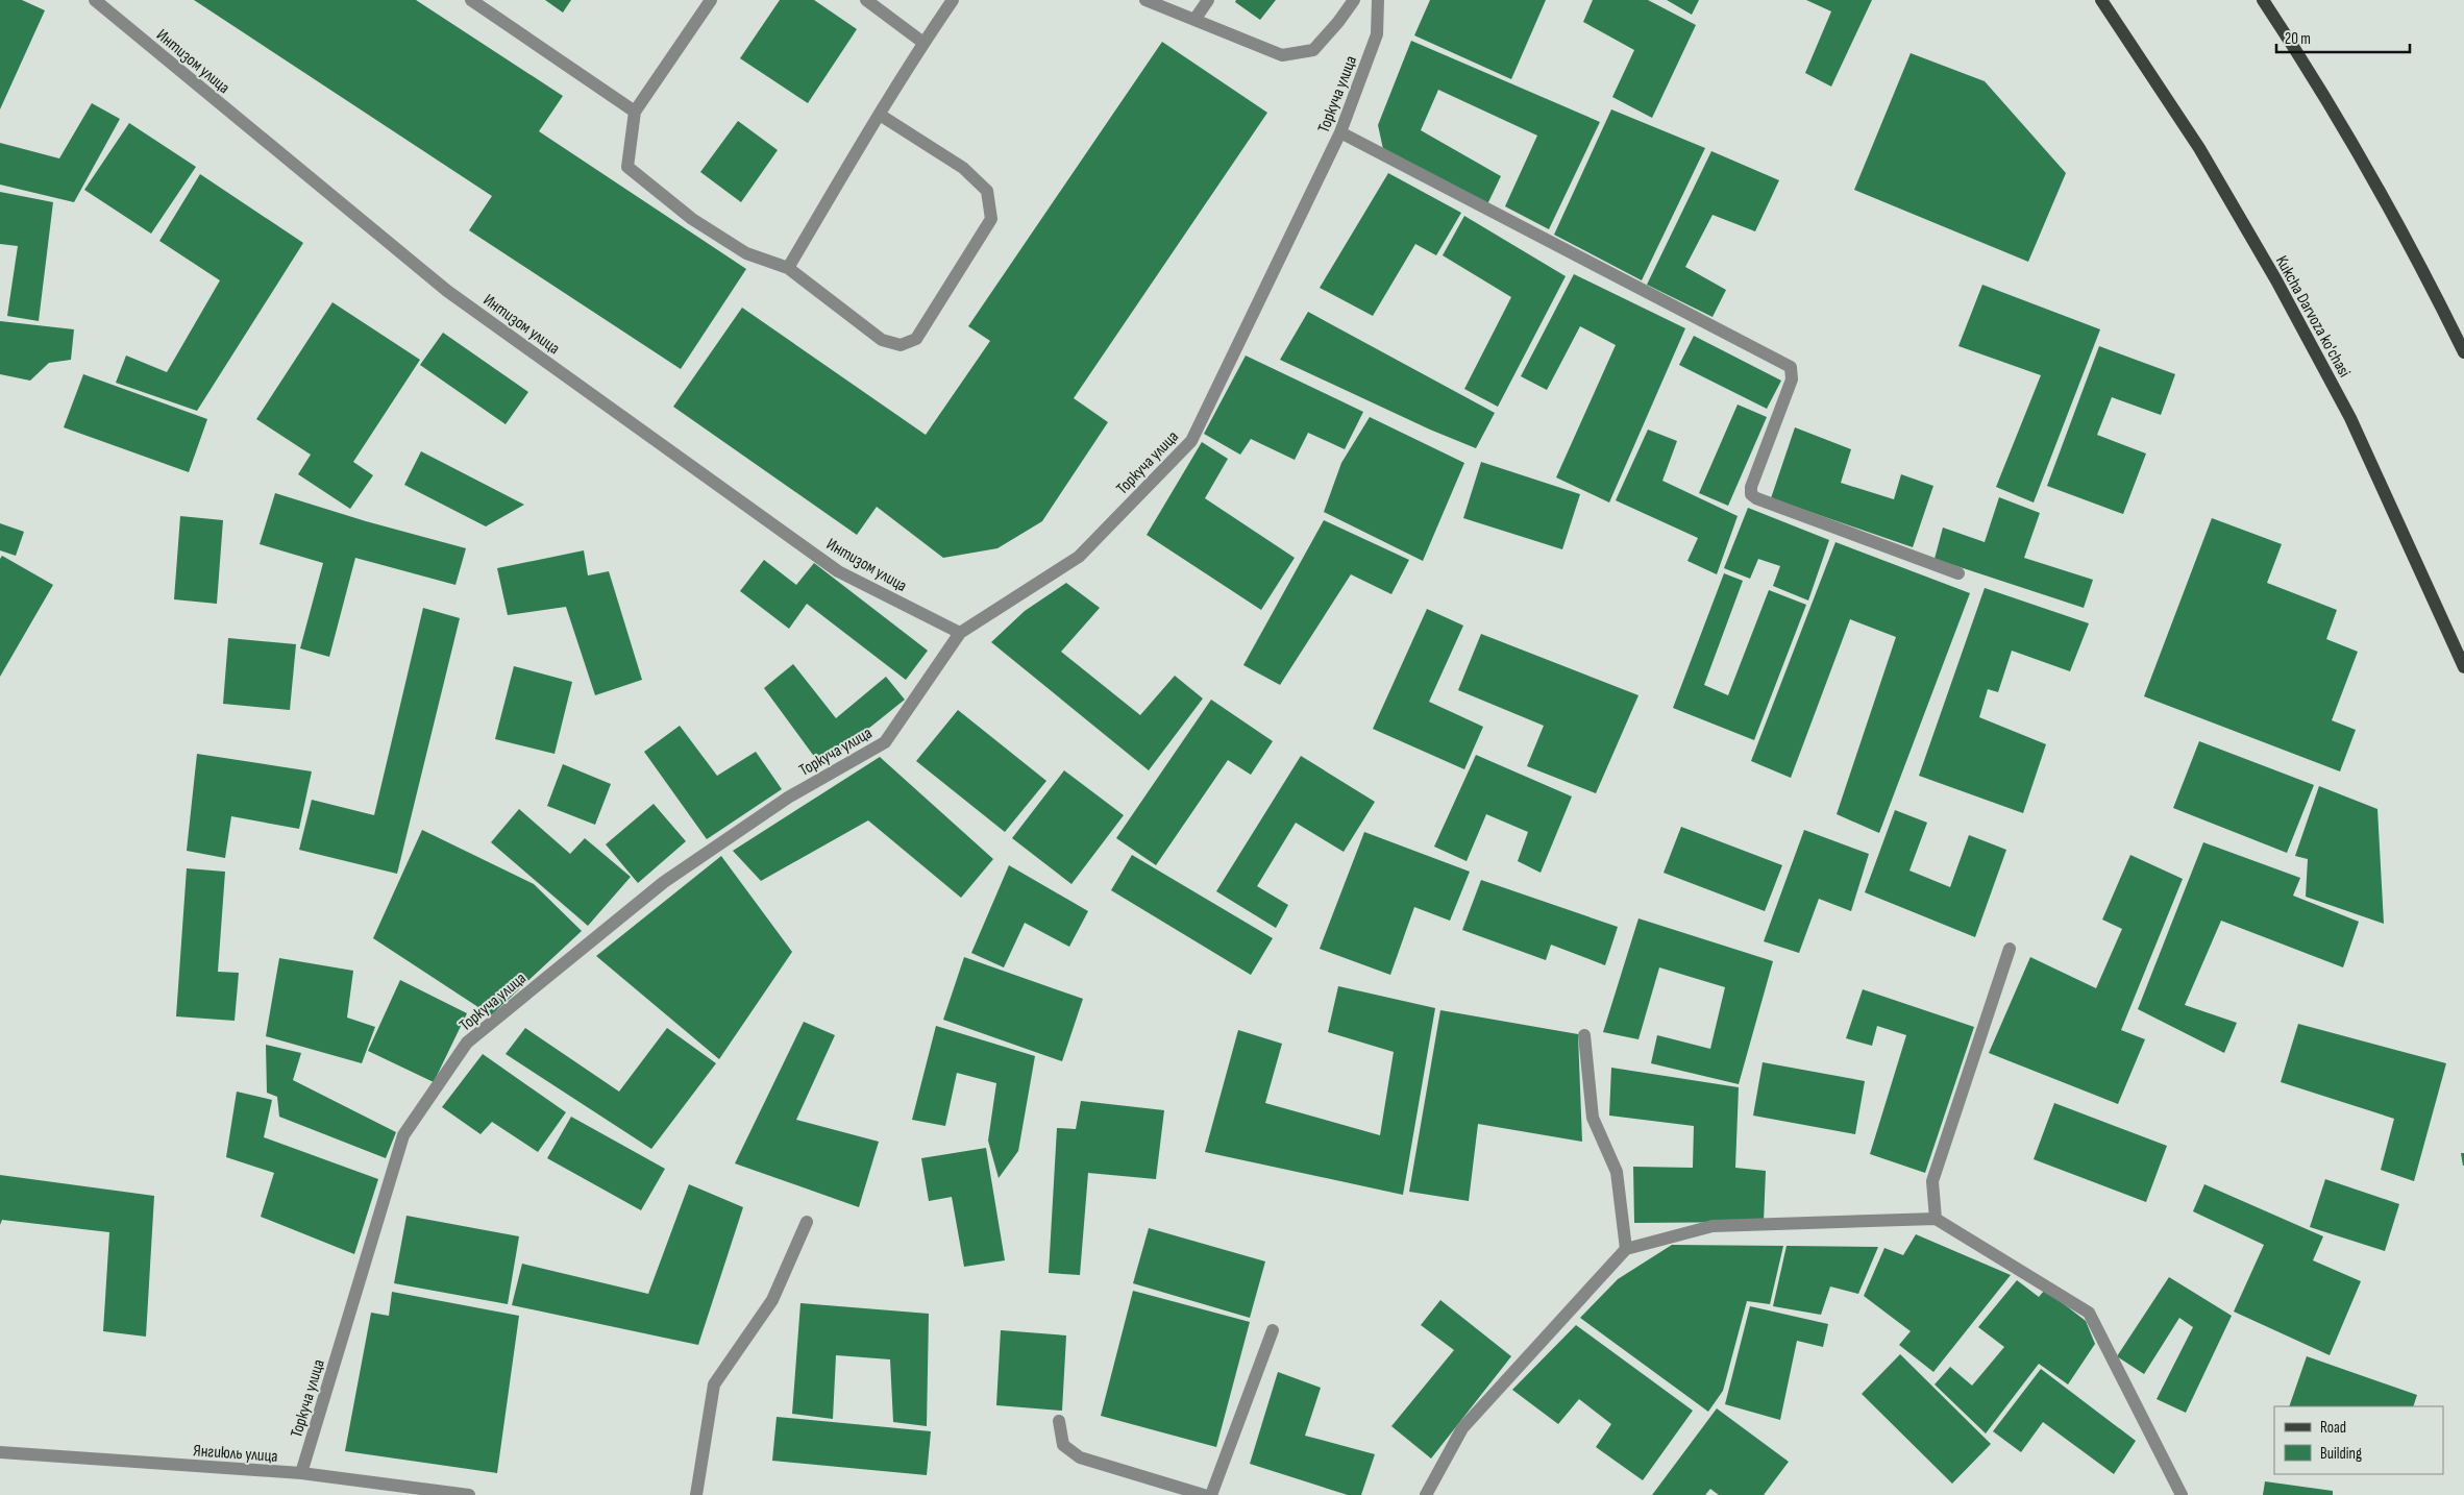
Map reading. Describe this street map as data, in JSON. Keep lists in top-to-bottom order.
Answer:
{
  "streets": {
    "main road": ["Kukcha Darvoza ko'chasi"],
    "street": ["Интизом улица", "Торкуча улица", "Янгиюль улица"]
  },
  "crossings": [
    ["Интизом улица", "Торкуча улица"],
    ["Торкуча улица", "Янгиюль улица"]
  ],
  "legend": ["Road", "Building"],
  "scale_bar": "20 m"
}
